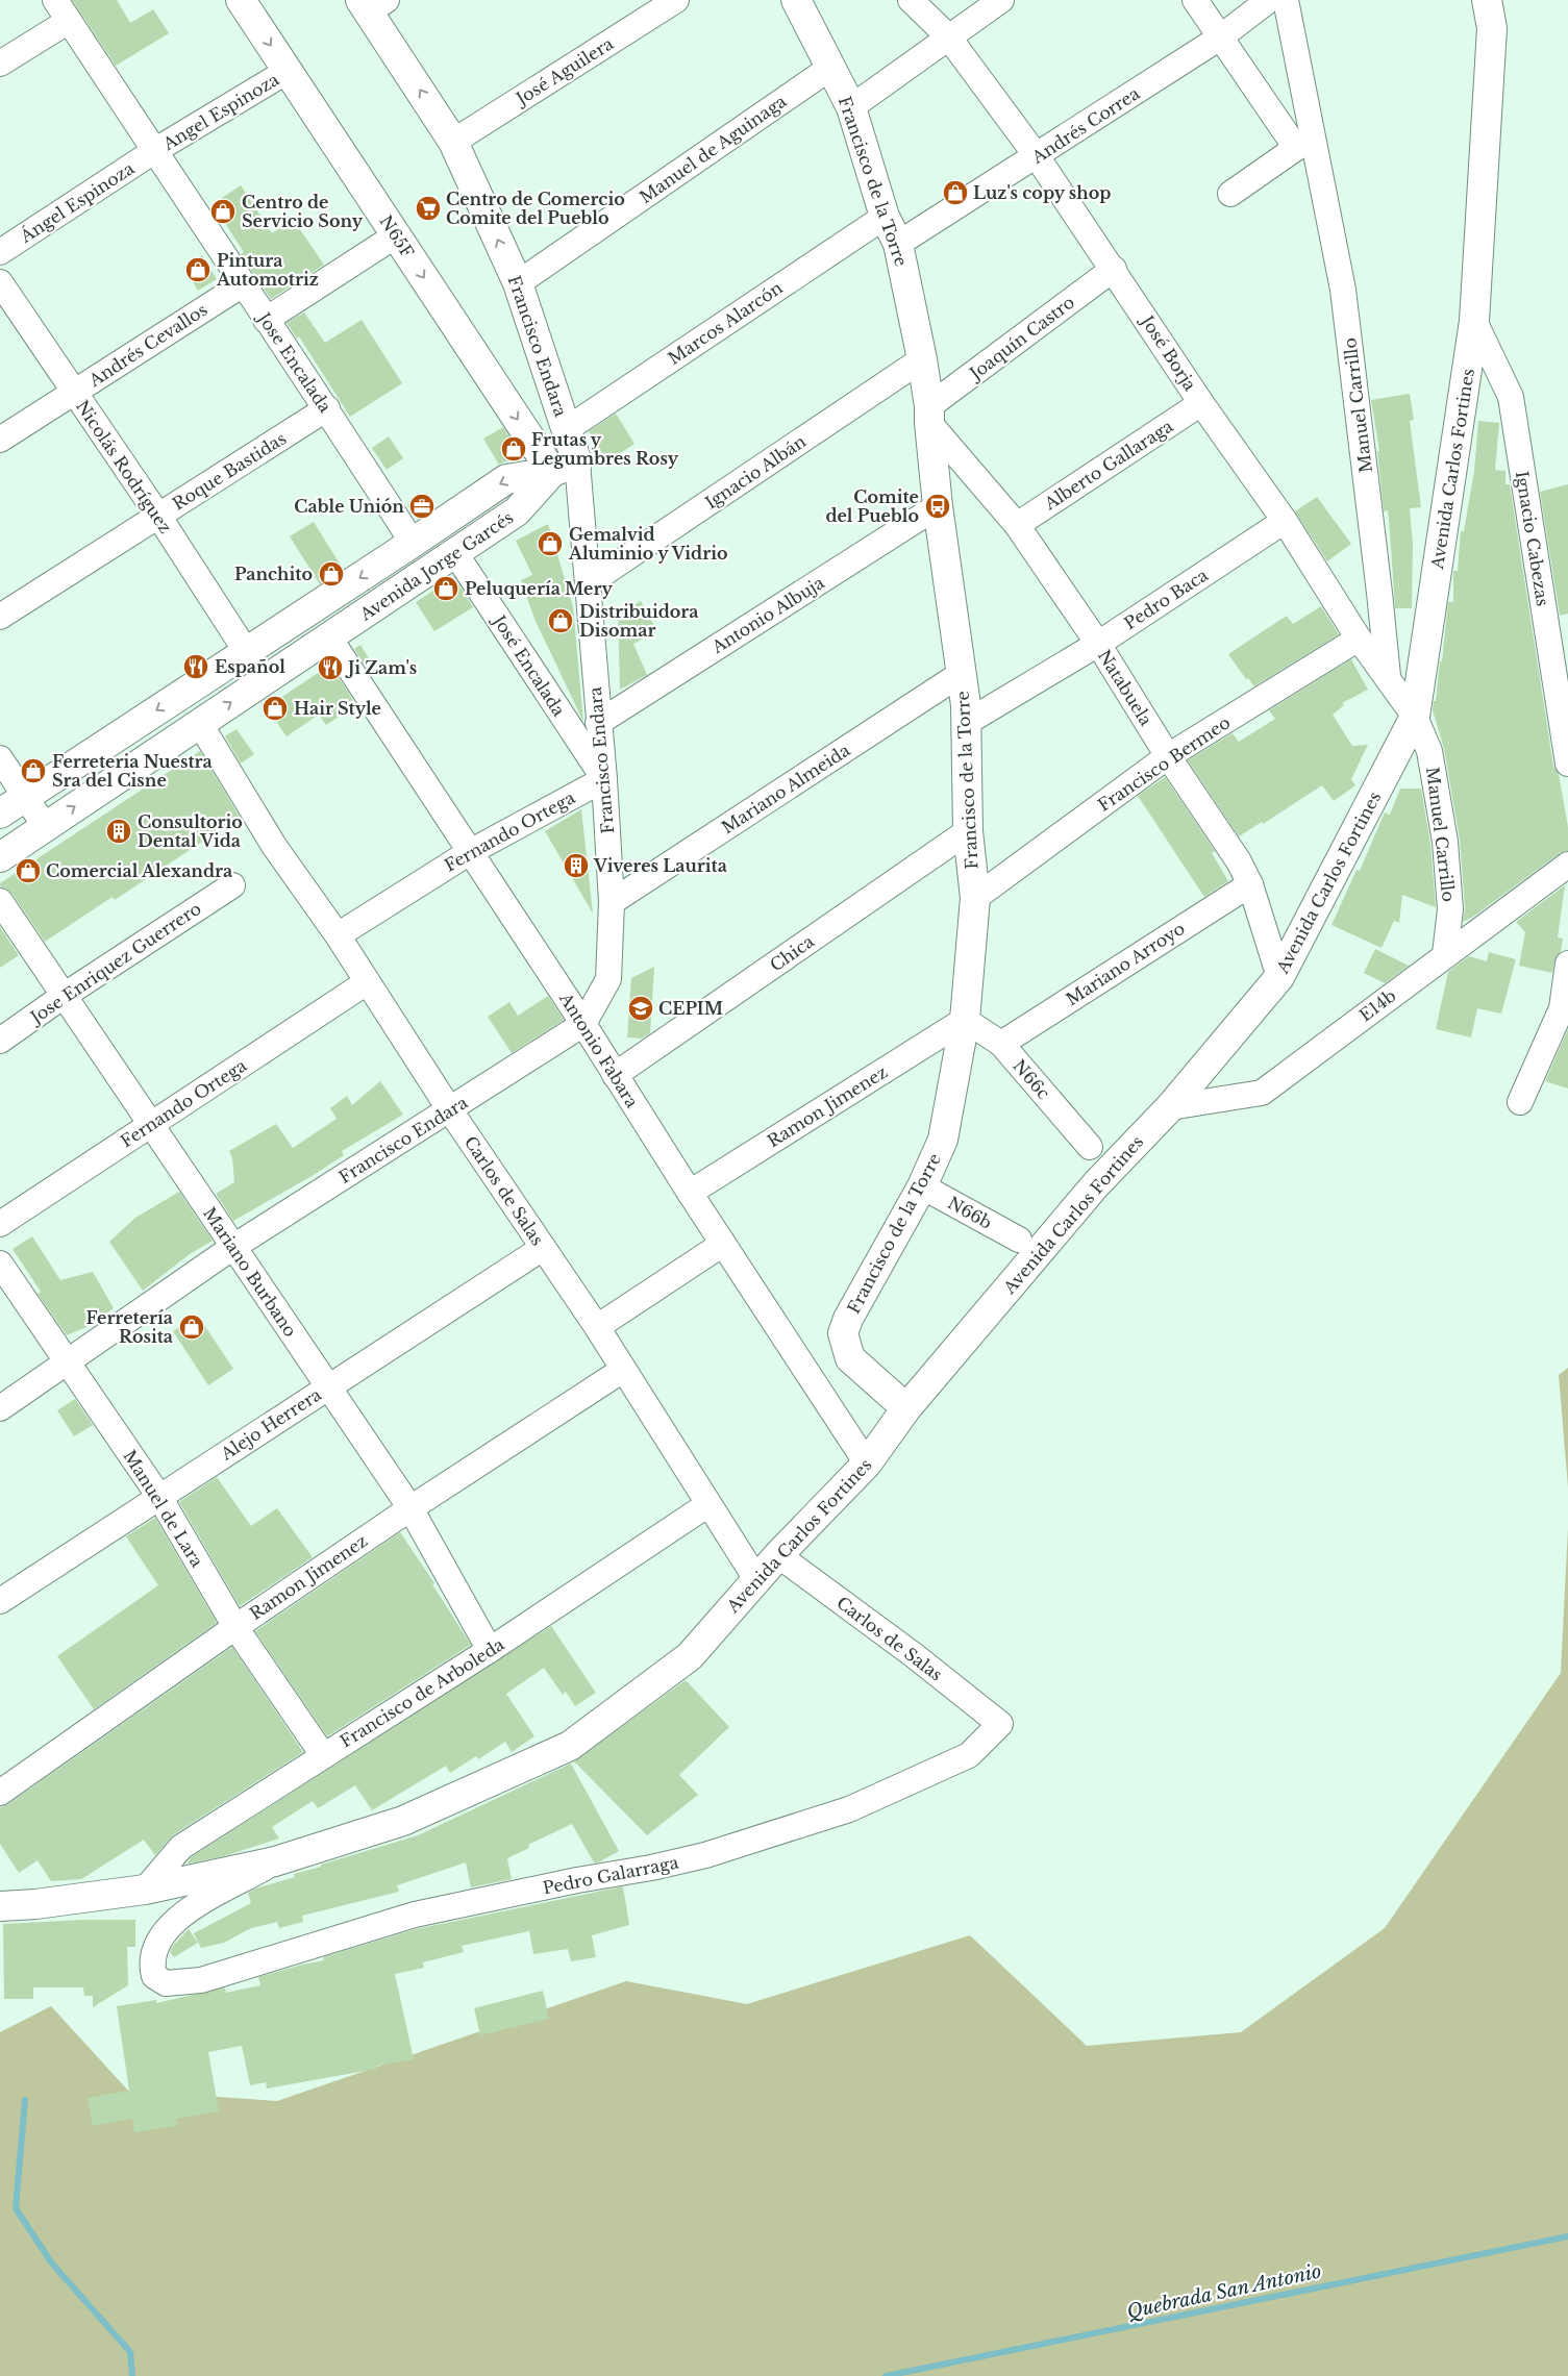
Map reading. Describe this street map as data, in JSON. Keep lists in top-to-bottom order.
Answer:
{
  "streets": {
    "street": [
      "José Aguilera",
      "Angel Espinoza",
      "Andrés Correa",
      "Manuel de Aguinaga",
      "Francisco de la Torre",
      "Ángel Espinoza",
      "N65F",
      "Marcos Alarcón",
      "Joaquín Castro",
      "Andrés Cevallos",
      "Francisco Endara",
      "José Borja",
      "Jose Encalada",
      "Manuel Carrillo",
      "Alberto Gallaraga",
      "Nicolás Rodríguez",
      "Avenida Carlos Fortines",
      "Roque Bastidas",
      "Ignacio Albán",
      "Ignacio Cabezas",
      "Avenida Jorge Garcés",
      "Pedro Baca",
      "Antonio Albuja",
      "José Encalada",
      "Natabuela",
      "Francisco Bermeo",
      "Mariano Almeida",
      "Fernando Ortega",
      "Chica",
      "Jose Enriquez Guerrero",
      "Mariano Arroyo",
      "E14b",
      "Antonio Fabara",
      "N66c",
      "Ramon Jimenez",
      "Carlos de Salas",
      "N66b",
      "Mariano Burbano",
      "Alejo Herrera",
      "Manuel de Lara",
      "Francisco de Arboleda",
      "Pedro Galarraga"
    ]
  },
  "crossings": [
    ["José Aguilera", "Francisco Endara"],
    ["Angel Espinoza", "Ángel Espinoza"],
    ["Angel Espinoza", "N65F"],
    ["Angel Espinoza", "Jose Encalada"],
    ["Andrés Correa", "Francisco de la Torre"],
    ["Andrés Correa", "José Borja"],
    ["Andrés Correa", "Manuel Carrillo"],
    ["Manuel de Aguinaga", "Francisco de la Torre"],
    ["Manuel de Aguinaga", "Francisco Endara"],
    ["Francisco de la Torre", "Marcos Alarcón"],
    ["Francisco de la Torre", "Joaquín Castro"],
    ["Francisco de la Torre", "Avenida Carlos Fortines"],
    ["Francisco de la Torre", "Ignacio Albán"],
    ["Francisco de la Torre", "Pedro Baca"],
    ["Francisco de la Torre", "Antonio Albuja"],
    ["Francisco de la Torre", "Natabuela"],
    ["Francisco de la Torre", "Francisco Bermeo"],
    ["Francisco de la Torre", "Mariano Almeida"],
    ["Francisco de la Torre", "Chica"],
    ["Francisco de la Torre", "N66c"],
    ["Francisco de la Torre", "Ramon Jimenez"],
    ["Francisco de la Torre", "N66b"],
    ["Ángel Espinoza", "Jose Encalada"],
    ["N65F", "Francisco Endara"],
    ["N65F", "Avenida Jorge Garcés"],
    ["Marcos Alarcón", "Francisco Endara"],
    ["Joaquín Castro", "José Borja"],
    ["Joaquín Castro", "Natabuela"],
    ["Andrés Cevallos", "Jose Encalada"],
    ["Andrés Cevallos", "Nicolás Rodríguez"],
    ["Francisco Endara", "Ignacio Albán"],
    ["Francisco Endara", "Avenida Jorge Garcés"],
    ["Francisco Endara", "Antonio Albuja"],
    ["Francisco Endara", "José Encalada"],
    ["Francisco Endara", "Mariano Almeida"],
    ["Francisco Endara", "Fernando Ortega"],
    ["Francisco Endara", "Antonio Fabara"],
    ["Francisco Endara", "Carlos de Salas"],
    ["Francisco Endara", "Mariano Burbano"],
    ["Francisco Endara", "Manuel de Lara"],
    ["José Borja", "Manuel Carrillo"],
    ["José Borja", "Alberto Gallaraga"],
    ["José Borja", "Avenida Carlos Fortines"],
    ["José Borja", "Pedro Baca"],
    ["José Borja", "Francisco Bermeo"],
    ["Jose Encalada", "Roque Bastidas"],
    ["Jose Encalada", "Avenida Jorge Garcés"],
    ["Manuel Carrillo", "Avenida Carlos Fortines"],
    ["Manuel Carrillo", "E14b"],
    ["Alberto Gallaraga", "Natabuela"],
    ["Nicolás Rodríguez", "Roque Bastidas"],
    ["Nicolás Rodríguez", "Avenida Jorge Garcés"],
    ["Avenida Carlos Fortines", "Ignacio Cabezas"],
    ["Avenida Carlos Fortines", "Natabuela"],
    ["Avenida Carlos Fortines", "E14b"],
    ["Avenida Carlos Fortines", "Antonio Fabara"],
    ["Avenida Carlos Fortines", "Carlos de Salas"],
    ["Avenida Carlos Fortines", "Francisco de Arboleda"],
    ["Avenida Carlos Fortines", "Pedro Galarraga"],
    ["Avenida Jorge Garcés", "José Encalada"],
    ["Avenida Jorge Garcés", "Antonio Fabara"],
    ["Avenida Jorge Garcés", "Carlos de Salas"],
    ["Pedro Baca", "Natabuela"],
    ["José Encalada", "Fernando Ortega"],
    ["Natabuela", "Francisco Bermeo"],
    ["Natabuela", "Mariano Arroyo"],
    ["Fernando Ortega", "Antonio Fabara"],
    ["Fernando Ortega", "Carlos de Salas"],
    ["Fernando Ortega", "Mariano Burbano"],
    ["Chica", "Antonio Fabara"],
    ["Jose Enriquez Guerrero", "Mariano Burbano"],
    ["Mariano Arroyo", "N66c"],
    ["Antonio Fabara", "Ramon Jimenez"],
    ["N66c", "Ramon Jimenez"],
    ["Ramon Jimenez", "Carlos de Salas"],
    ["Ramon Jimenez", "Mariano Burbano"],
    ["Ramon Jimenez", "Manuel de Lara"],
    ["Carlos de Salas", "Alejo Herrera"],
    ["Carlos de Salas", "Francisco de Arboleda"],
    ["Carlos de Salas", "Pedro Galarraga"],
    ["Mariano Burbano", "Alejo Herrera"],
    ["Mariano Burbano", "Francisco de Arboleda"],
    ["Alejo Herrera", "Manuel de Lara"],
    ["Manuel de Lara", "Francisco de Arboleda"]
  ],
  "one_way": ["N65F"],
  "water": ["Quebrada San Antonio"],
  "places": {
    "shop": [
      "Luz's copy shop",
      "Centro de Servicio Sony",
      "Pintura Automotriz",
      "Frutas y Legumbres Rosy",
      "Gemalvid Aluminio y Vidrio",
      "Panchito",
      "Peluquería Mery",
      "Distribuidora Disomar",
      "Hair Style",
      "Ferreteria Nuestra Sra del Cisne",
      "Comercial Alexandra",
      "Ferretería Rosita"
    ],
    "supermarket": ["Centro de Comercio Comite del Pueblo"],
    "office": ["Cable Unión"],
    "bus stop": ["Comite del Pueblo"],
    "restaurant": ["Español", "Ji Zam's"],
    "building": ["Consultorio Dental Vida", "Viveres Laurita"],
    "school or university": ["CEPIM"]
  }
}
